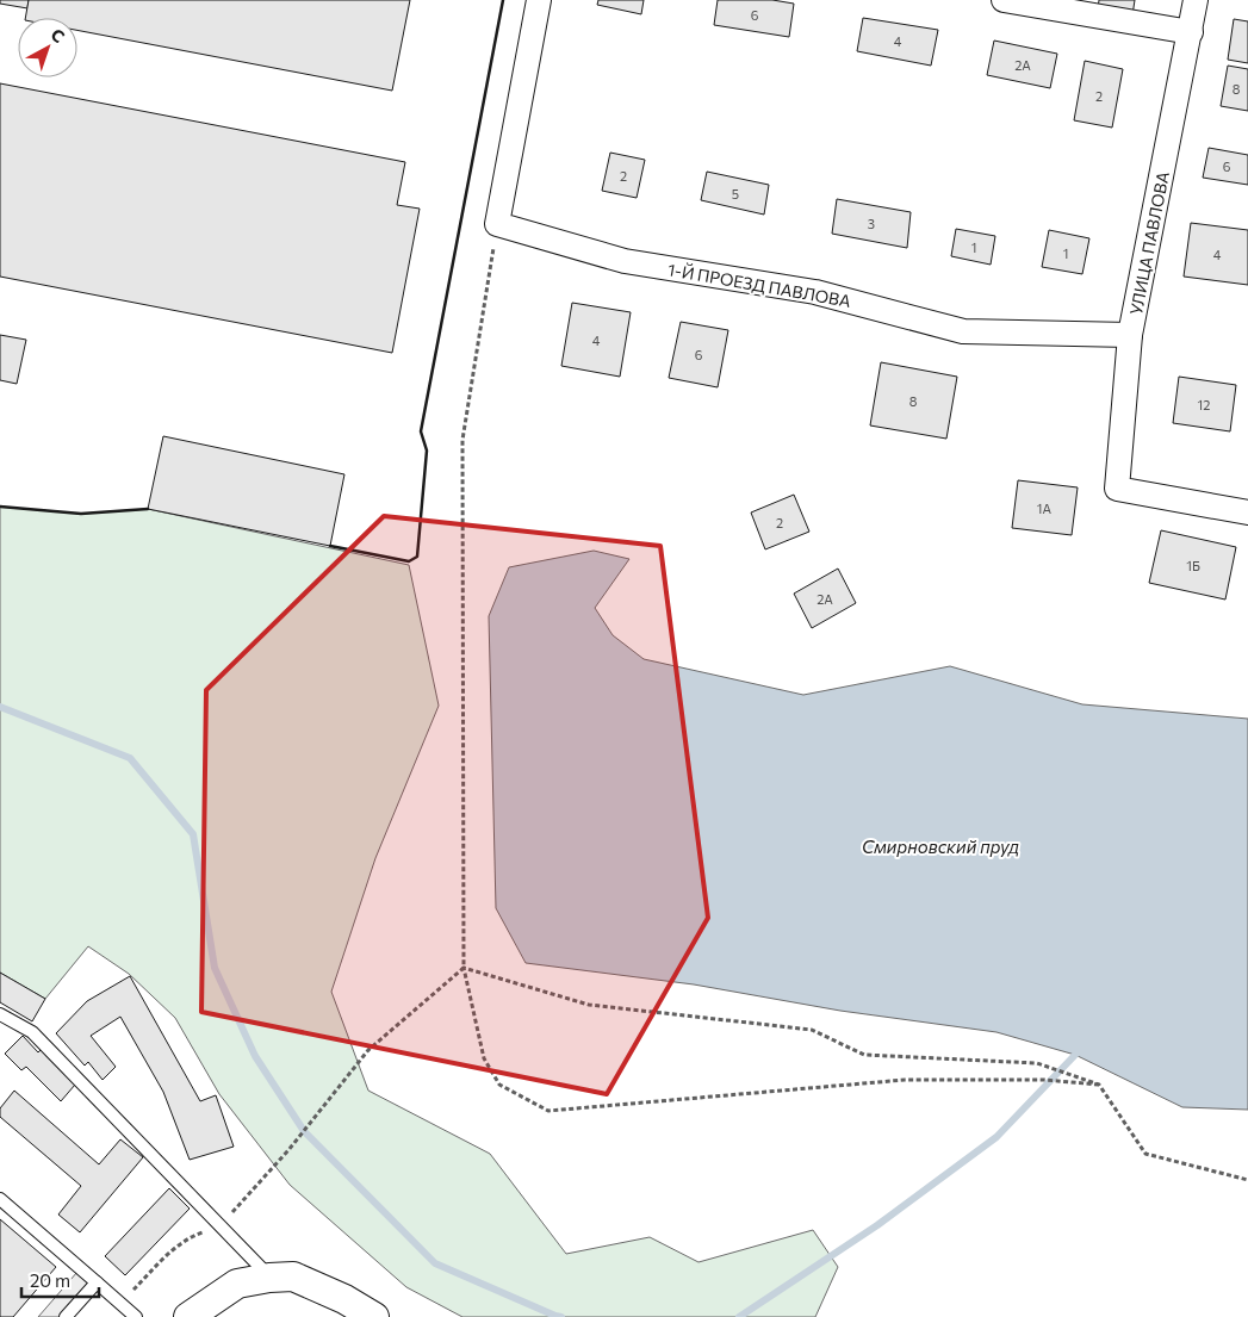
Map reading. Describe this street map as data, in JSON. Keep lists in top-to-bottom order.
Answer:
{
  "streets": {
    "street": ["УЛИЦА ПАВЛОВА", "1-Й ПРОЕЗД ПАВЛОВА"]
  },
  "crossings": [
    ["УЛИЦА ПАВЛОВА", "1-Й ПРОЕЗД ПАВЛОВА"]
  ],
  "water": ["Смирновский пруд"],
  "house_numbers": [
    "6",
    "4",
    "2А",
    "8",
    "2",
    "6",
    "2",
    "5",
    "3",
    "1",
    "1",
    "4",
    "4",
    "6",
    "8",
    "12",
    "1А",
    "2",
    "1Б",
    "2А"
  ],
  "scale_bar": "20 m",
  "north": "top right"
}
